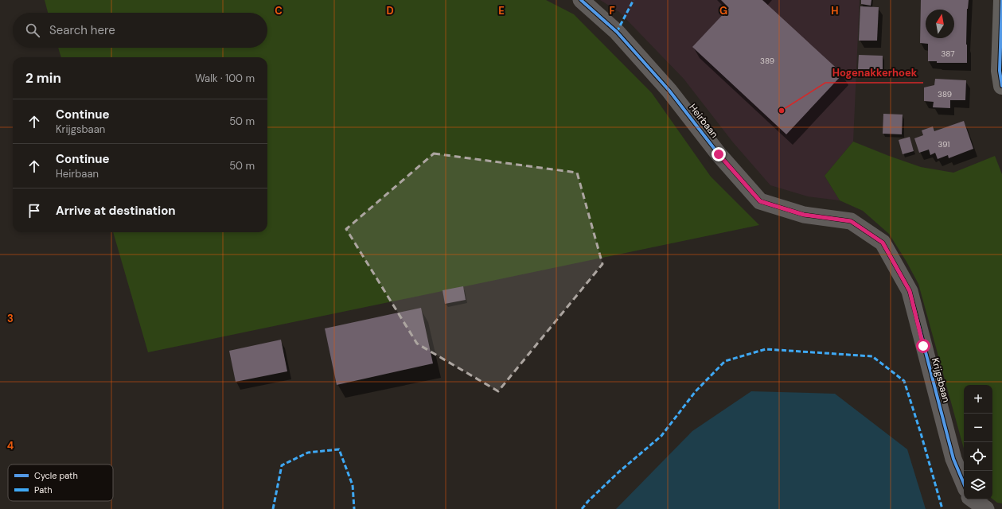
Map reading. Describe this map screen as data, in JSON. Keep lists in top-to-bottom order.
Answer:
{
  "streets": {
    "street": ["Heirbaan", "Krijgsbaan"]
  },
  "crossings": [
    ["Heirbaan", "Krijgsbaan"]
  ],
  "places": ["Hogenakkerhoek"],
  "house_numbers": [
    "387",
    "389",
    "389",
    "391"
  ],
  "legend": ["Cycle path", "Path"],
  "north": "top",
  "page": {
    "search": "Search here",
    "heading": ["2 min", "Walk · 100 m"],
    "list": [
      ["Continue", "Krijgsbaan", "50 m"],
      ["Continue", "Heirbaan", "50 m"],
      "Arrive at destination"
    ],
    "map_buttons": ["+", "−"]
  },
  "grid": {
    "columns": [
      "C",
      "D",
      "E",
      "F",
      "G",
      "H"
    ],
    "rows": ["3", "4"]
  }
}
